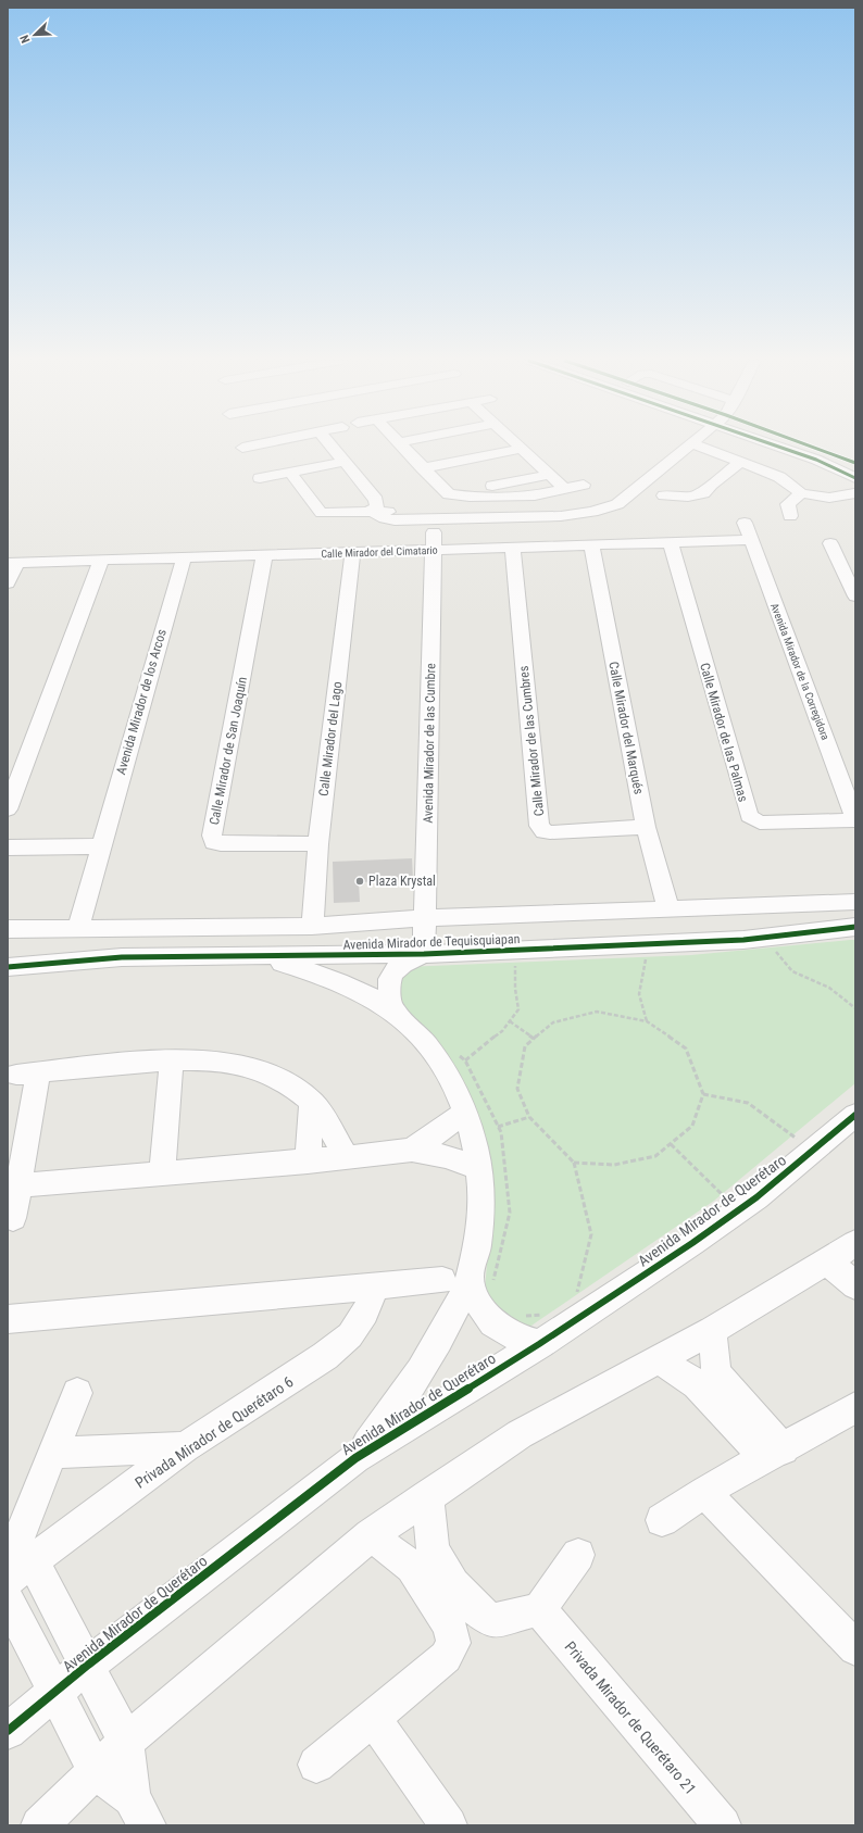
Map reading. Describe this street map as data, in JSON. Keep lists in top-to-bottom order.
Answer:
{
  "streets": {
    "street": [
      "Calle Mirador del Cimatario",
      "Avenida Mirador de la Corregidora",
      "Avenida Mirador de los Arcos",
      "Calle Mirador del Marqués",
      "Calle Mirador de las Palmas",
      "Calle Mirador del Lago",
      "Calle Mirador de las Cumbres",
      "Avenida Mirador de las Cumbre",
      "Calle Mirador de San Joaquín",
      "Avenida Mirador de Tequisquiapan",
      "Avenida Mirador de Querétaro",
      "Privada Mirador de Querétaro 6",
      "Privada Mirador de Querétaro 21"
    ]
  },
  "crossings": [
    ["Calle Mirador del Cimatario", "Avenida Mirador de la Corregidora"],
    ["Calle Mirador del Cimatario", "Avenida Mirador de los Arcos"],
    ["Calle Mirador del Cimatario", "Calle Mirador del Marqués"],
    ["Calle Mirador del Cimatario", "Calle Mirador de las Palmas"],
    ["Calle Mirador del Cimatario", "Calle Mirador del Lago"],
    ["Calle Mirador del Cimatario", "Calle Mirador de las Cumbres"],
    ["Calle Mirador del Cimatario", "Avenida Mirador de las Cumbre"],
    ["Calle Mirador del Cimatario", "Calle Mirador de San Joaquín"],
    ["Avenida Mirador de la Corregidora", "Calle Mirador de las Palmas"],
    ["Avenida Mirador de los Arcos", "Avenida Mirador de Tequisquiapan"],
    ["Calle Mirador del Marqués", "Calle Mirador de las Cumbres"],
    ["Calle Mirador del Marqués", "Avenida Mirador de Tequisquiapan"],
    ["Calle Mirador del Lago", "Calle Mirador de San Joaquín"],
    ["Calle Mirador del Lago", "Avenida Mirador de Tequisquiapan"],
    ["Avenida Mirador de las Cumbre", "Avenida Mirador de Tequisquiapan"]
  ],
  "places": ["Plaza Krystal"],
  "north": "bottom left"
}
